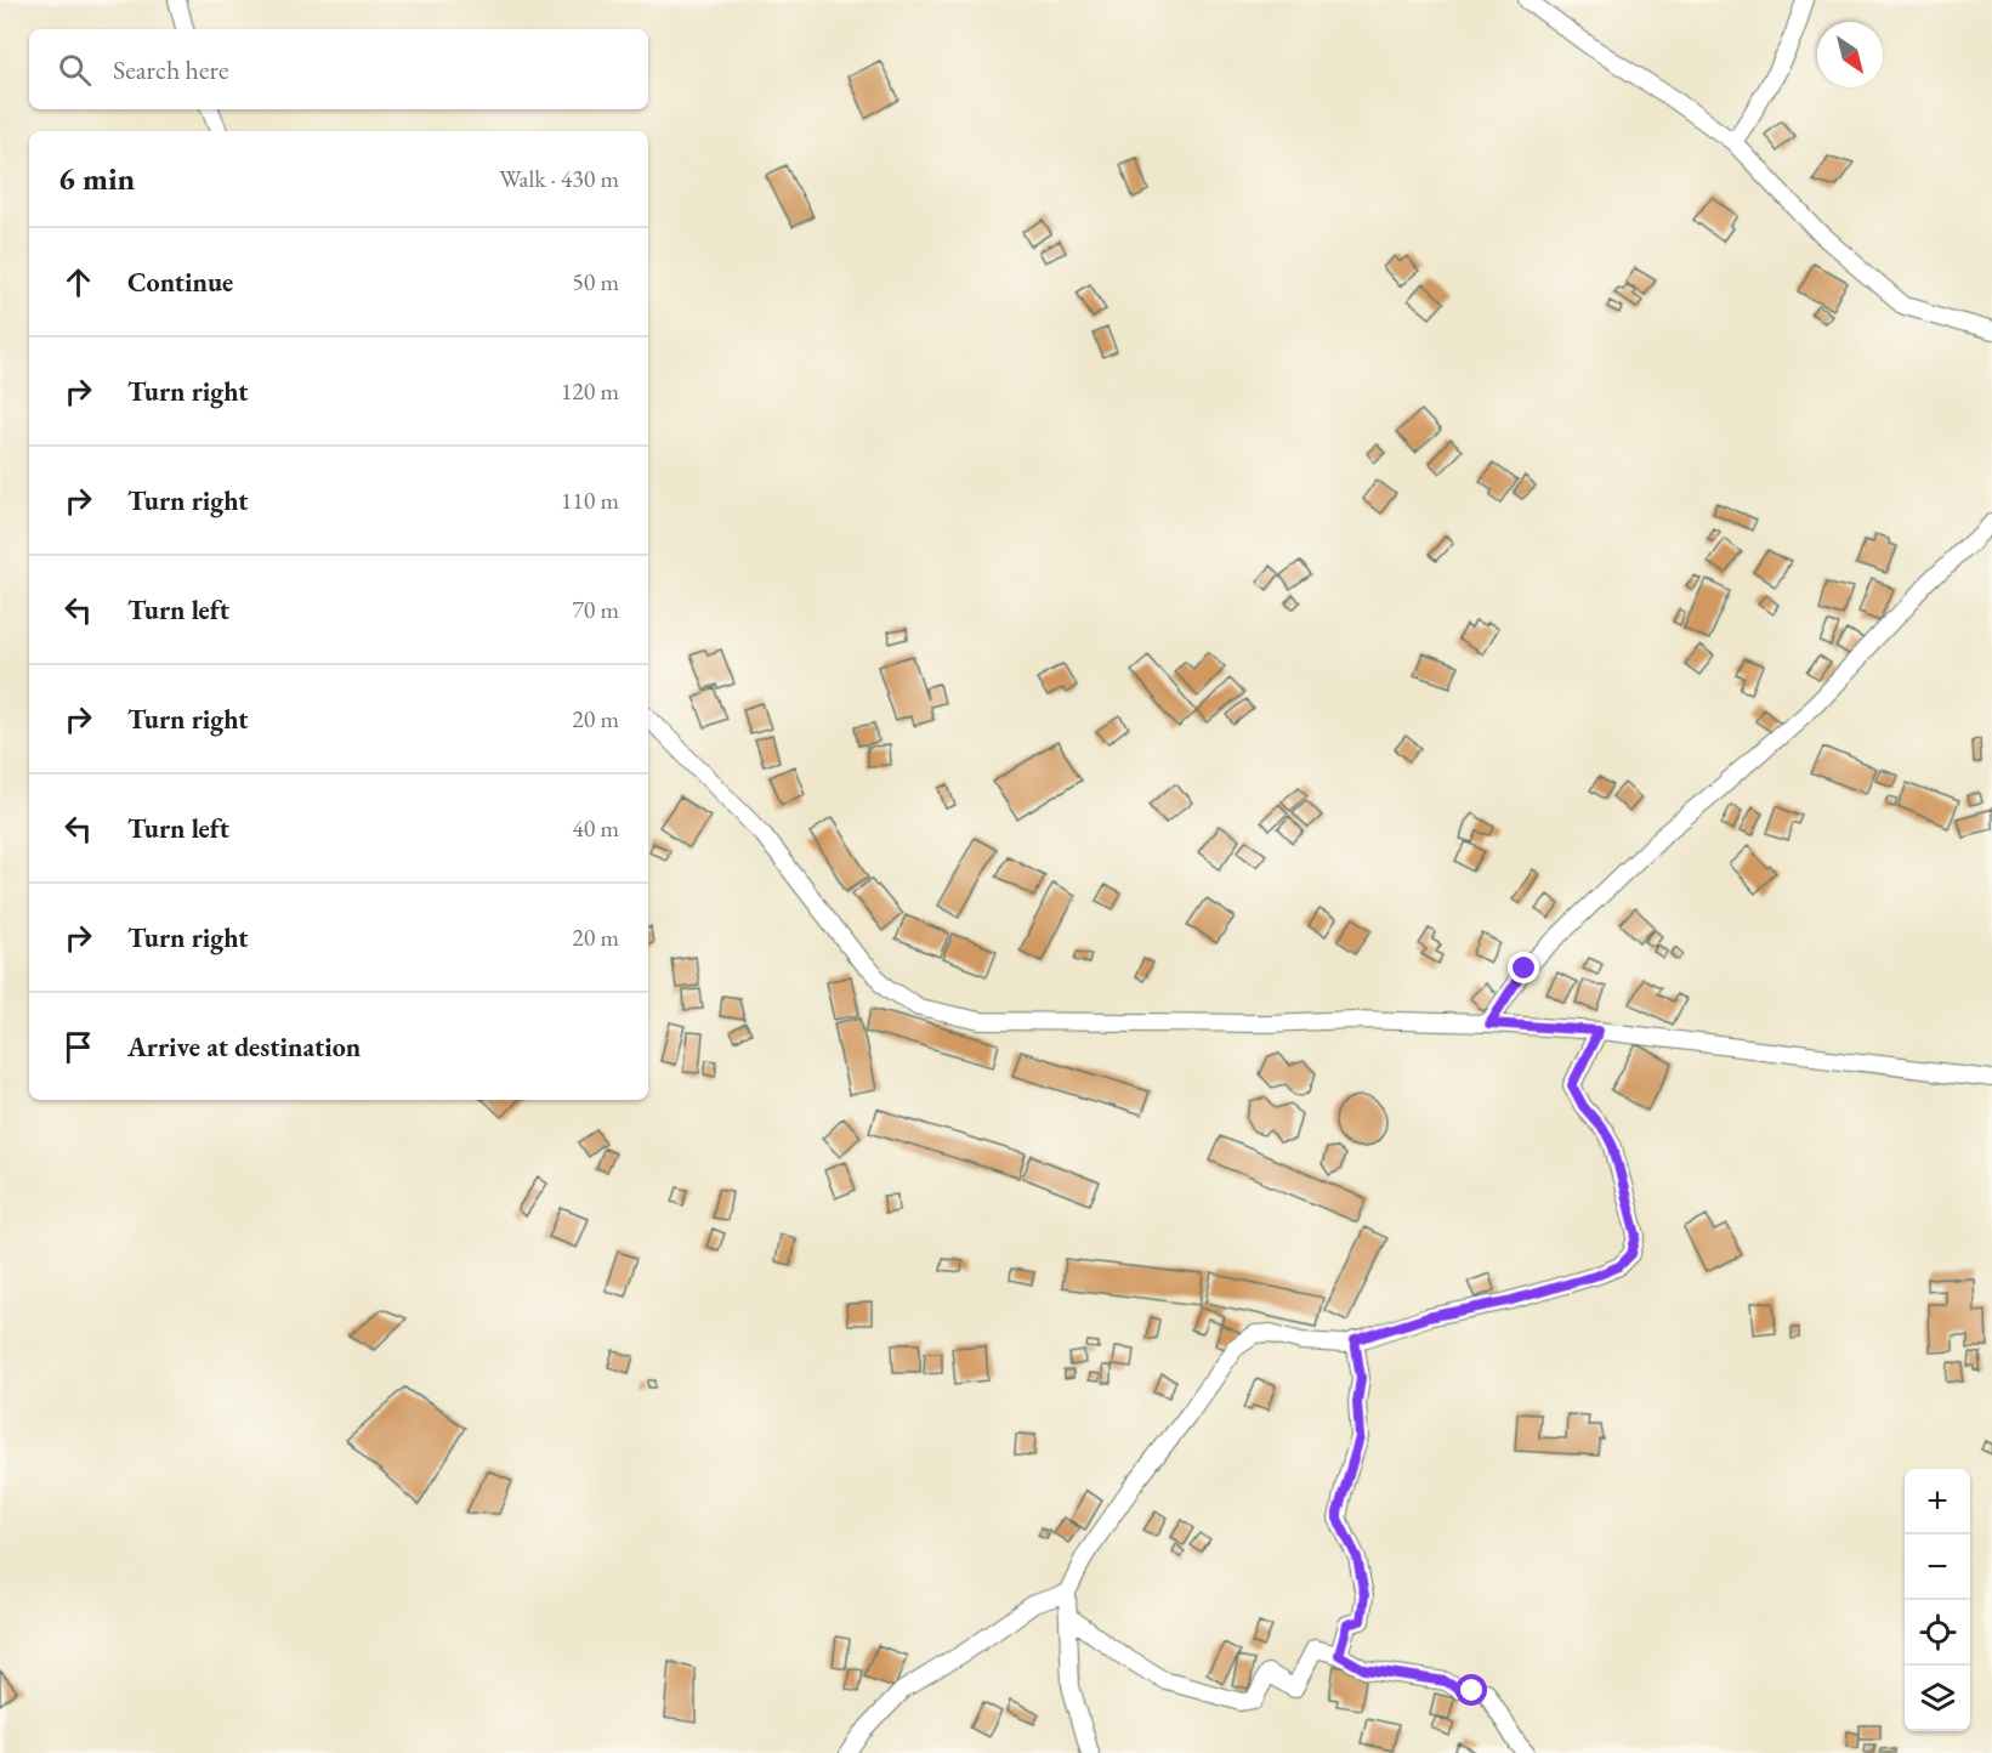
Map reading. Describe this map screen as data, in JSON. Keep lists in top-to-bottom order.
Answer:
{
  "north": "bottom right",
  "page": {
    "search": "Search here",
    "heading": ["6 min", "Walk · 430 m"],
    "list": [
      ["Continue", "50 m"],
      ["Turn right", "120 m"],
      ["Turn right", "110 m"],
      ["Turn left", "70 m"],
      ["Turn right", "20 m"],
      ["Turn left", "40 m"],
      ["Turn right", "20 m"],
      "Arrive at destination"
    ],
    "map_buttons": ["+", "−"]
  }
}
